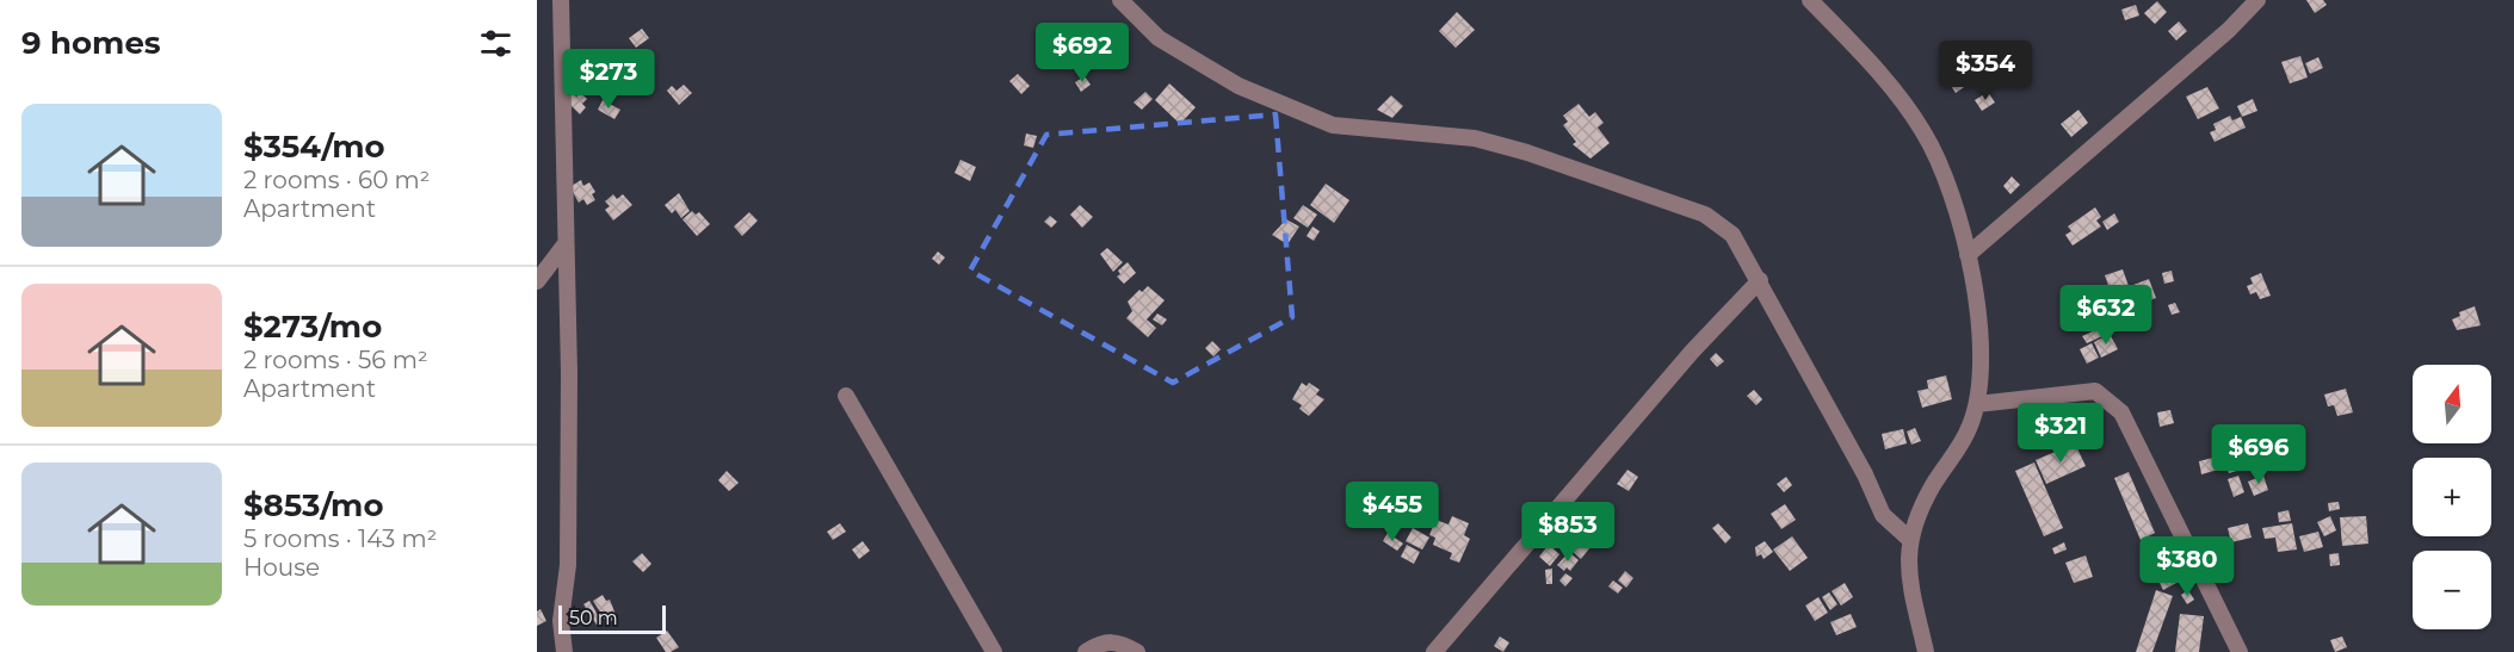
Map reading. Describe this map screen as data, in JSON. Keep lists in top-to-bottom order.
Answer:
{
  "scale_bar": "50 m",
  "north": "top",
  "page": {
    "heading": "9 homes",
    "price": [
      "$692",
      "$354",
      "$273",
      "$632",
      "$321",
      "$696",
      "$455",
      "$853",
      "$380"
    ],
    "list": [
      {
        "name": "$354/mo",
        "note": "2 rooms · 60 m² · Apartment"
      },
      {
        "name": "$273/mo",
        "note": "2 rooms · 56 m² · Apartment"
      },
      {
        "name": "$853/mo",
        "note": "5 rooms · 143 m² · House"
      }
    ],
    "map_buttons": ["+", "−"],
    "scale": "50 m"
  }
}
